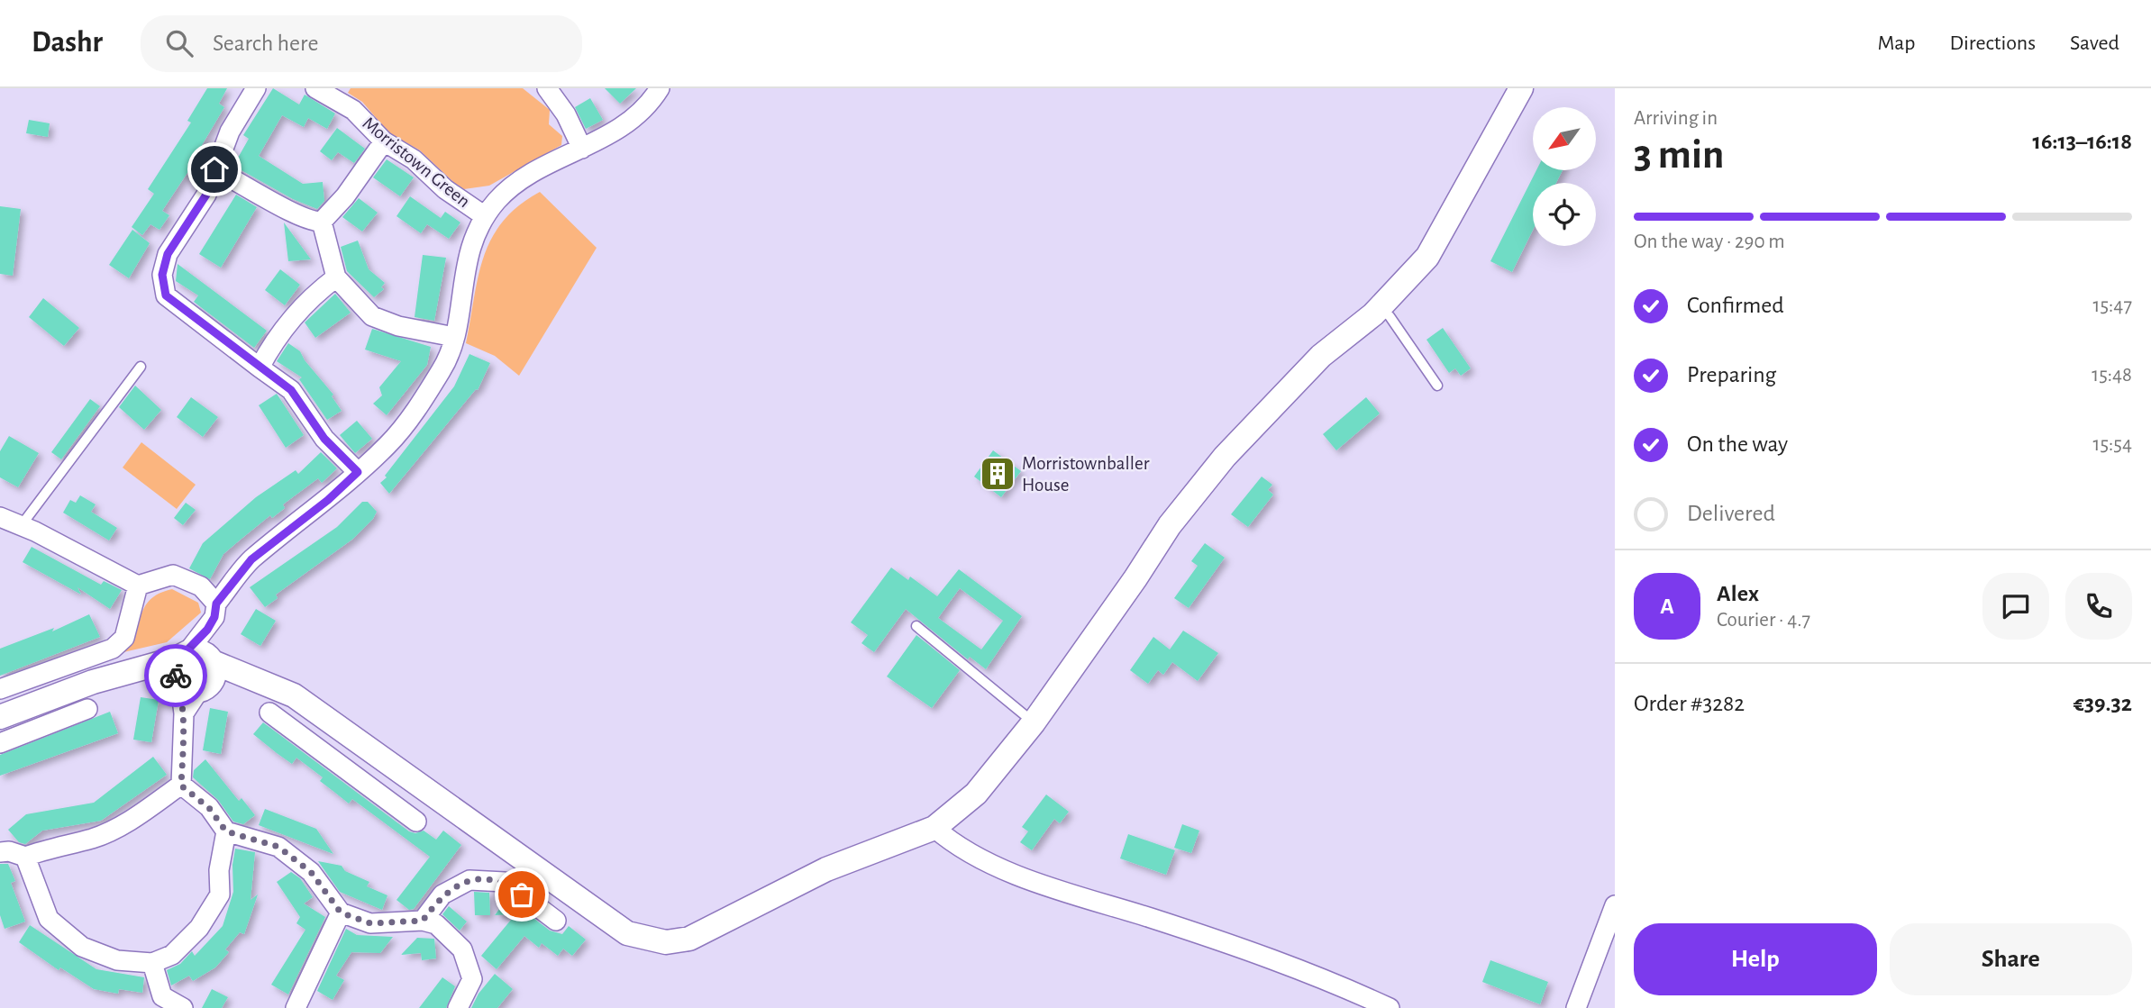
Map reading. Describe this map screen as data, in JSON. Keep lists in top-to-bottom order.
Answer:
{
  "streets": {
    "street": ["Morristown Green"]
  },
  "places": {
    "building": ["Morristownballer House"]
  },
  "north": "bottom left",
  "page": {
    "header": "Dashr",
    "search": "Search here",
    "nav": ["Map", "Directions", "Saved"],
    "heading": ["3 min", "Arriving in", "16:13–16:18"],
    "panel": [
      "Alex",
      "Courier · 4.7",
      "Order #3282",
      "€39.32"
    ],
    "bar": "On the way · 290 m",
    "list": [
      ["Confirmed", "15:47"],
      ["Preparing", "15:48"],
      ["On the way", "15:54"],
      "Delivered"
    ],
    "round": "A",
    "buttons": ["Help", "Share"]
  }
}
